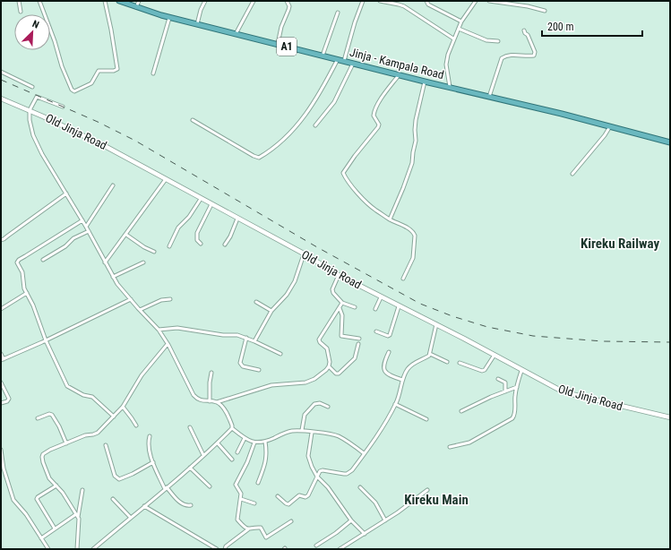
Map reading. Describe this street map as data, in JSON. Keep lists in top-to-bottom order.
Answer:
{
  "streets": {
    "highway": ["A1", "Jinja - Kampala Road"],
    "main road": ["Old Jinja Road"]
  },
  "districts": ["Kireku Railway", "Kireku Main"],
  "scale_bar": "200 m",
  "north": "top right"
}
